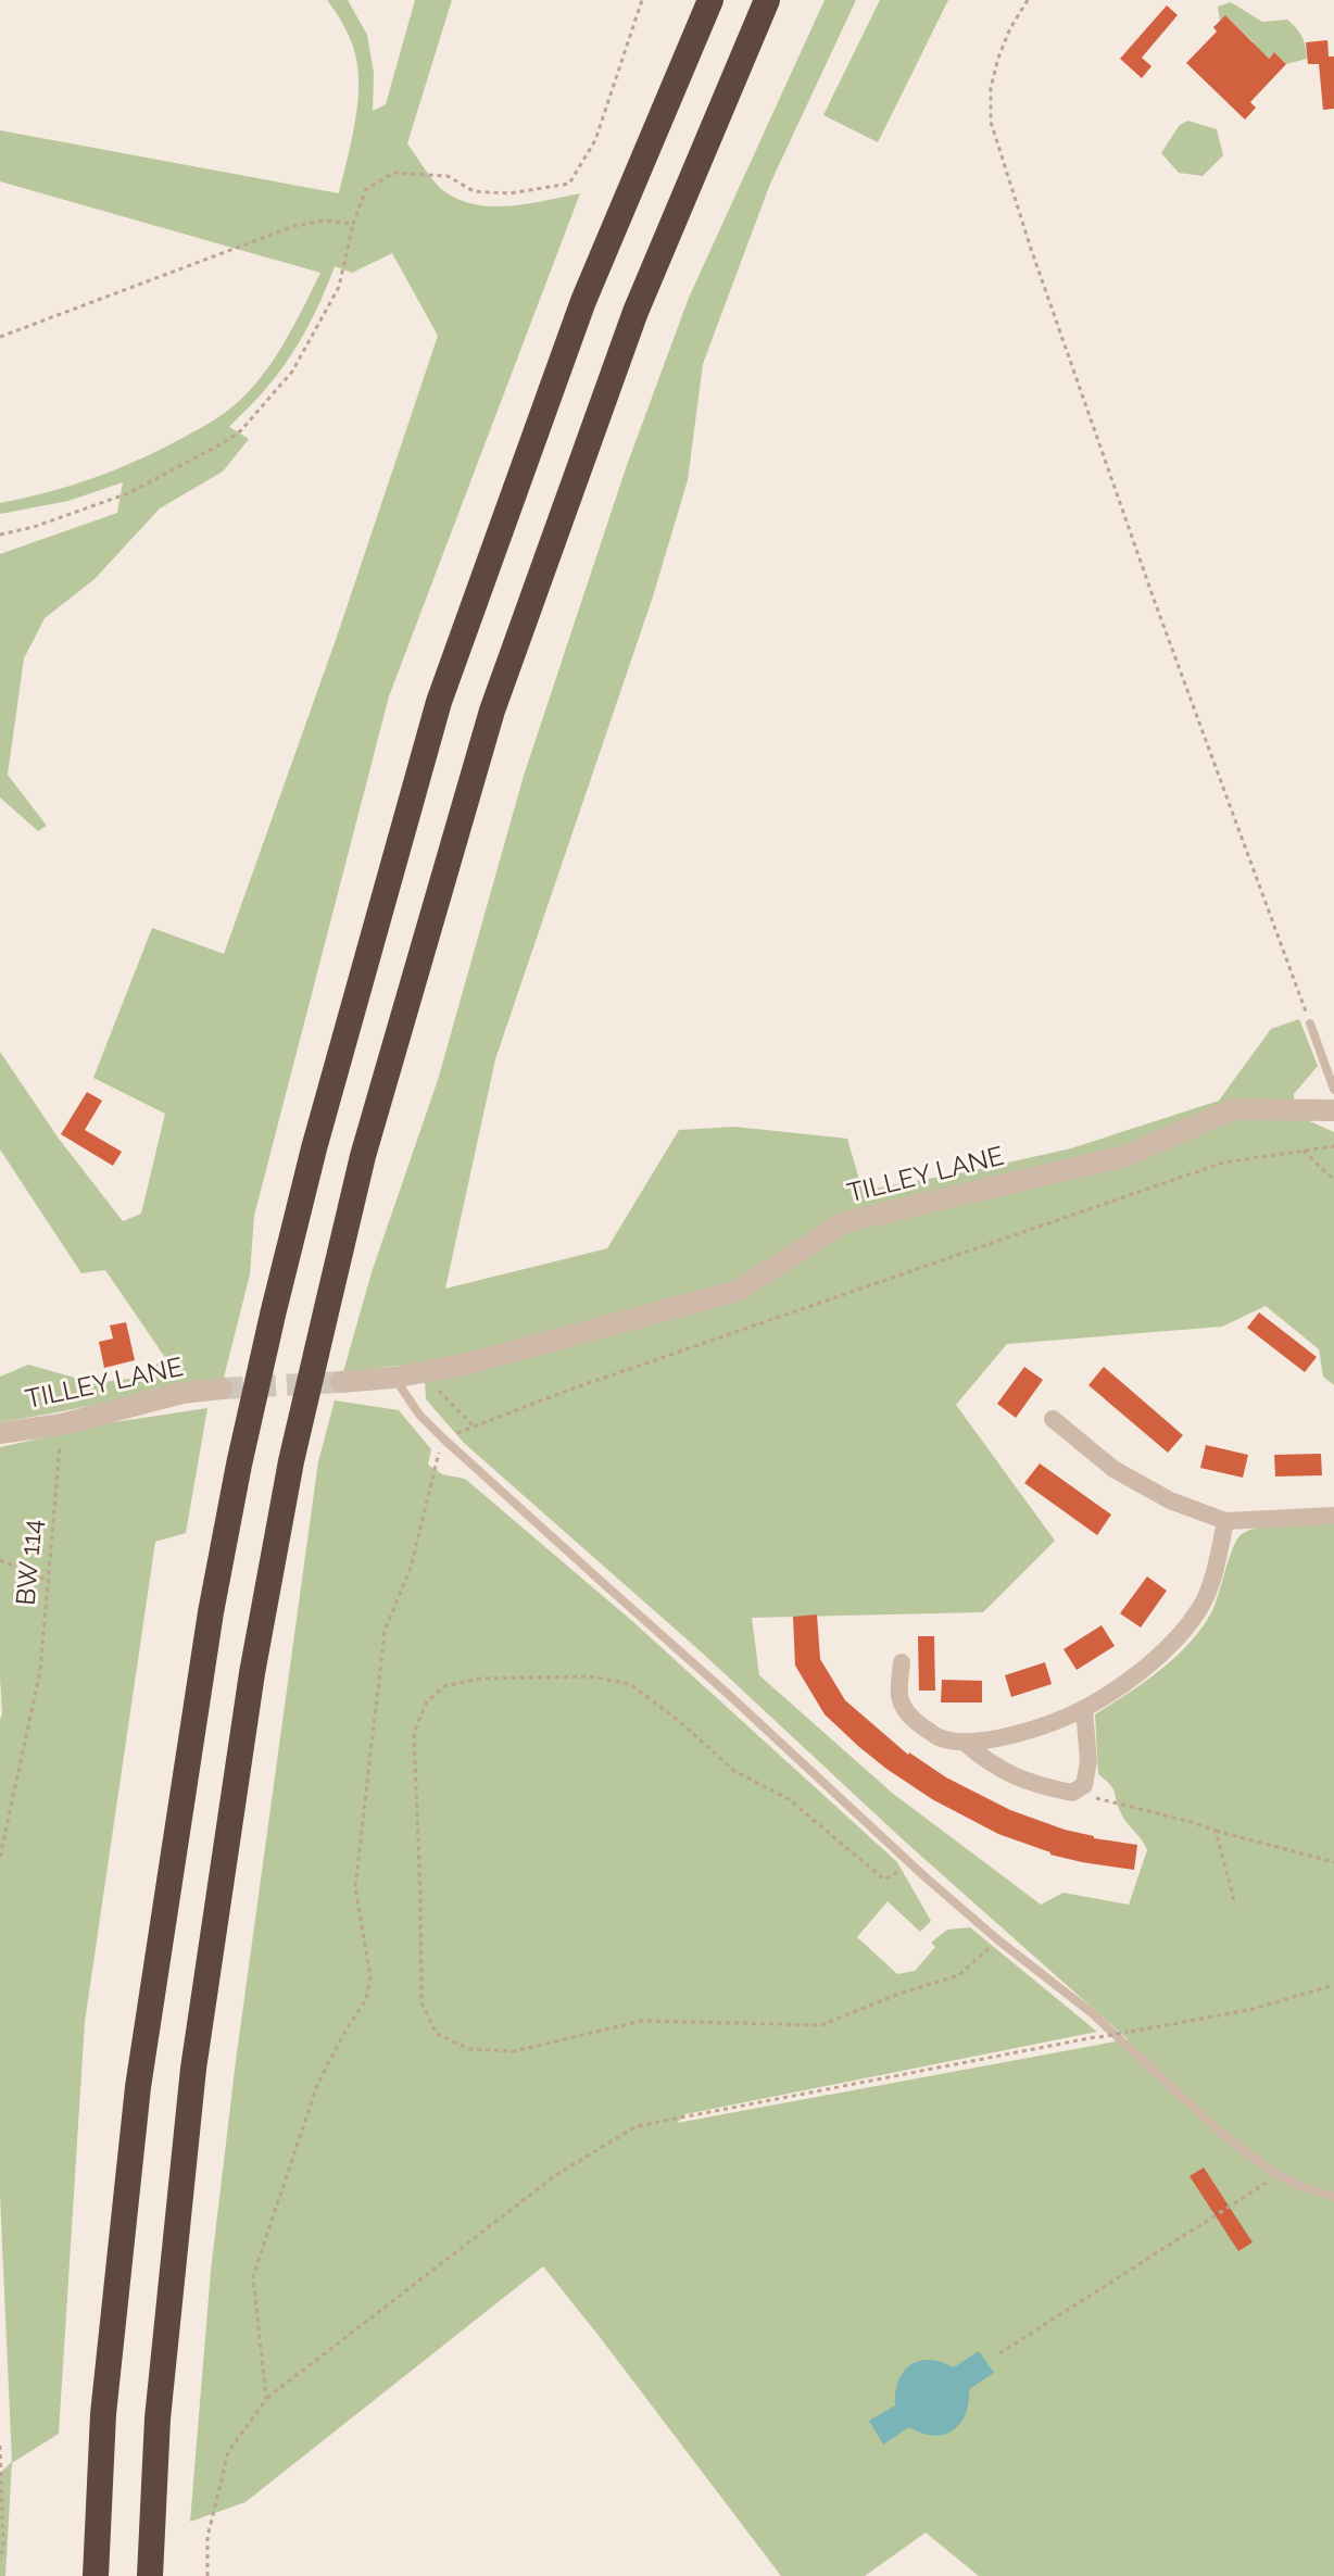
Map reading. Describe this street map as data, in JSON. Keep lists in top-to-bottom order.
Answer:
{
  "streets": {
    "street": ["TILLEY LANE"],
    "path": ["BW 114"]
  },
  "crossings": [
    ["TILLEY LANE", "BW 114"]
  ]
}
